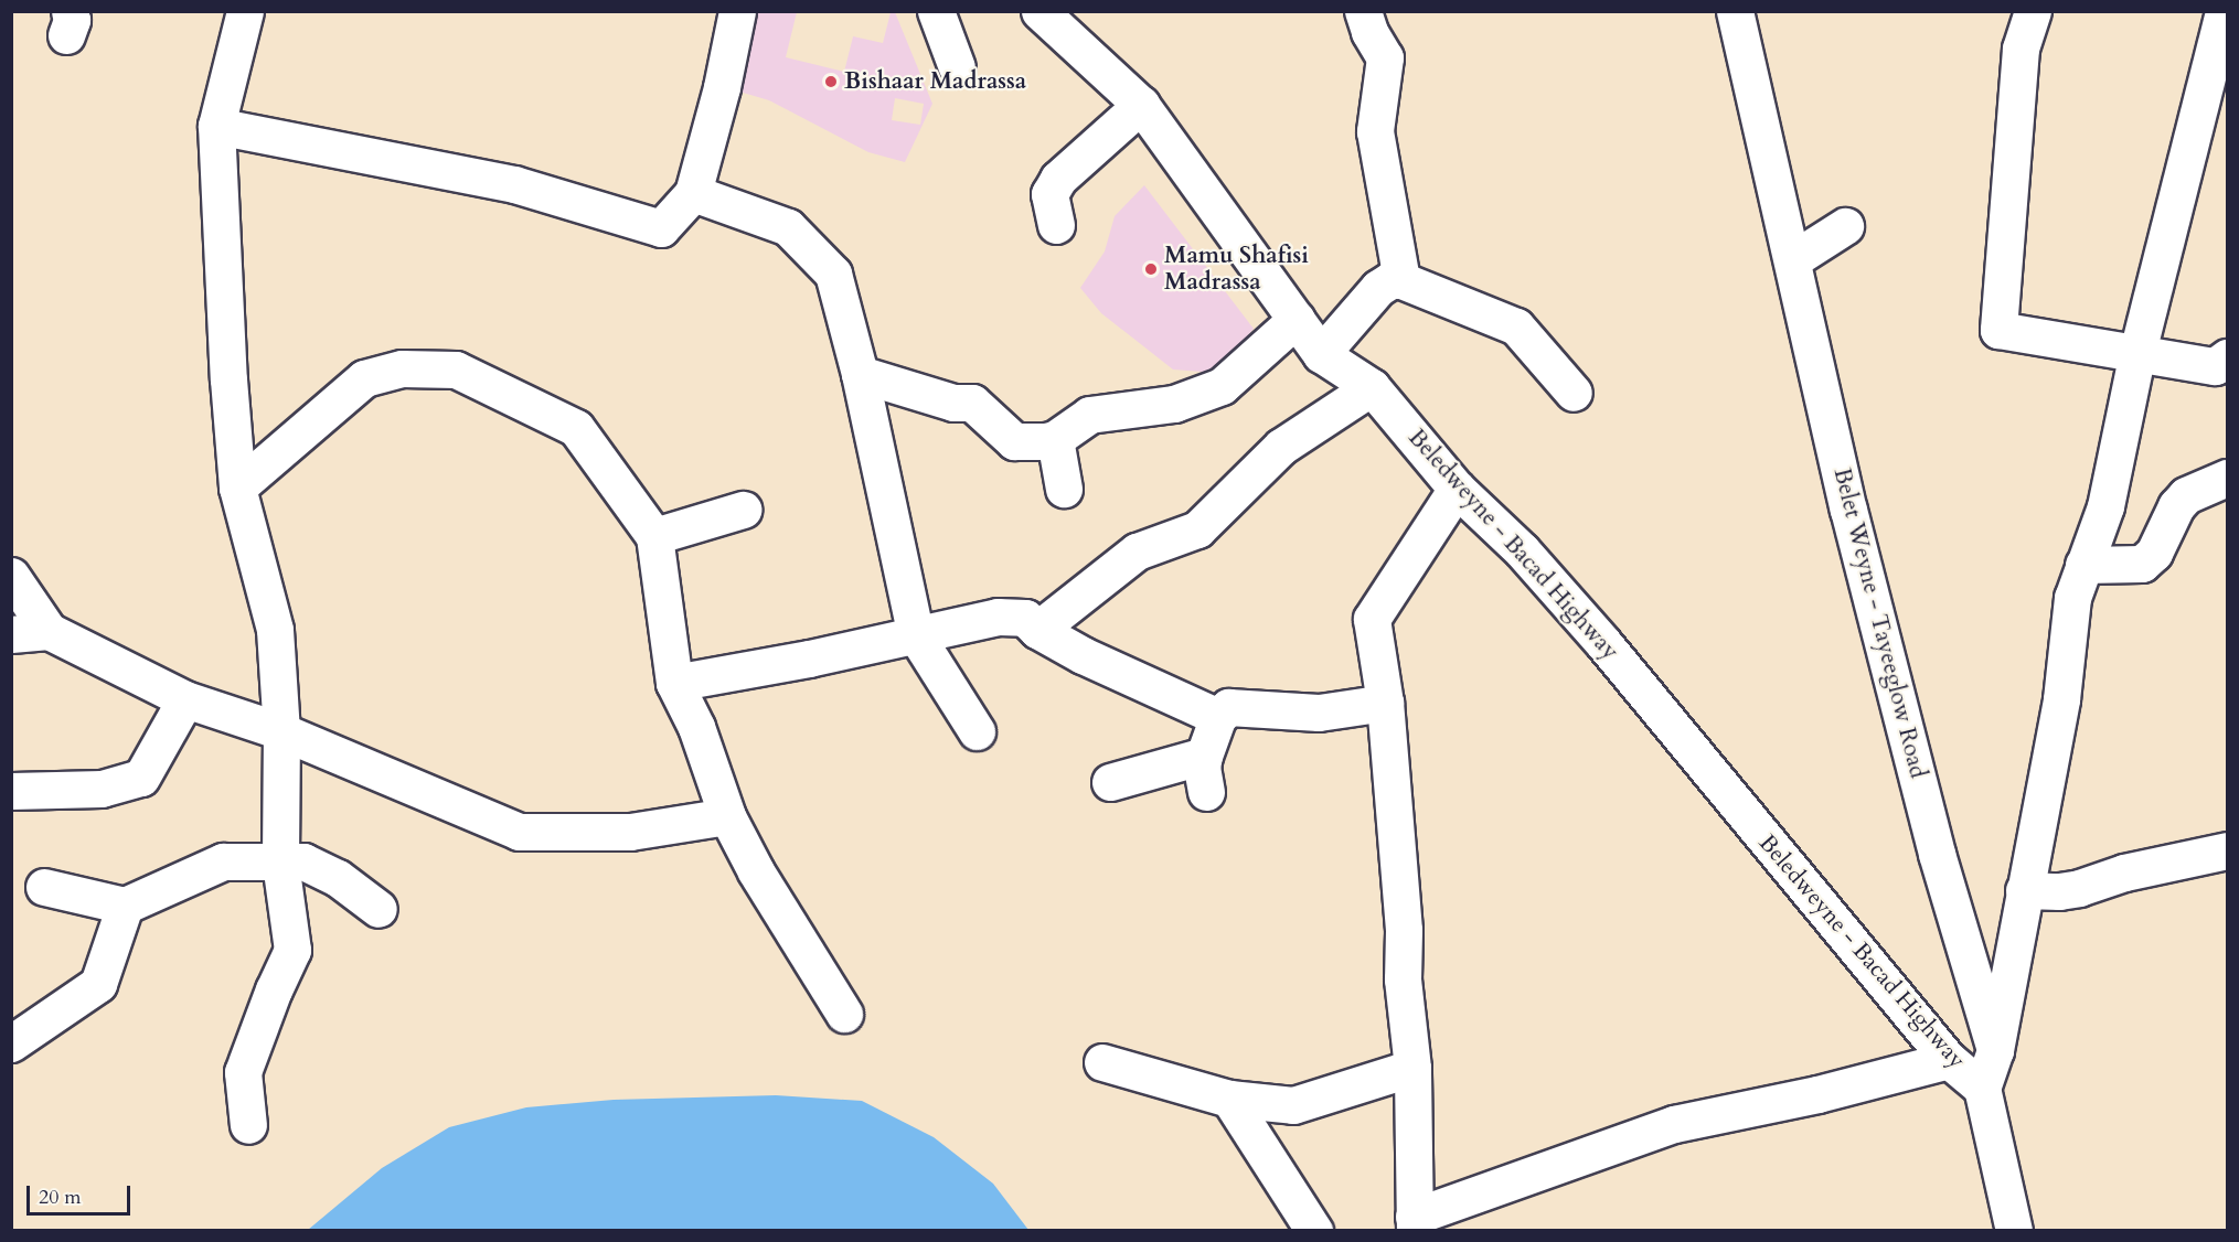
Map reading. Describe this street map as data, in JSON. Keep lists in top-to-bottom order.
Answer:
{
  "streets": {
    "street": ["Beledweyne - Bacad Highway", "Belet Weyne - Tayeeglow Road"]
  },
  "places": ["Bishaar Madrassa", "Mamu Shafisi Madrassa"],
  "scale_bar": "20 m"
}
